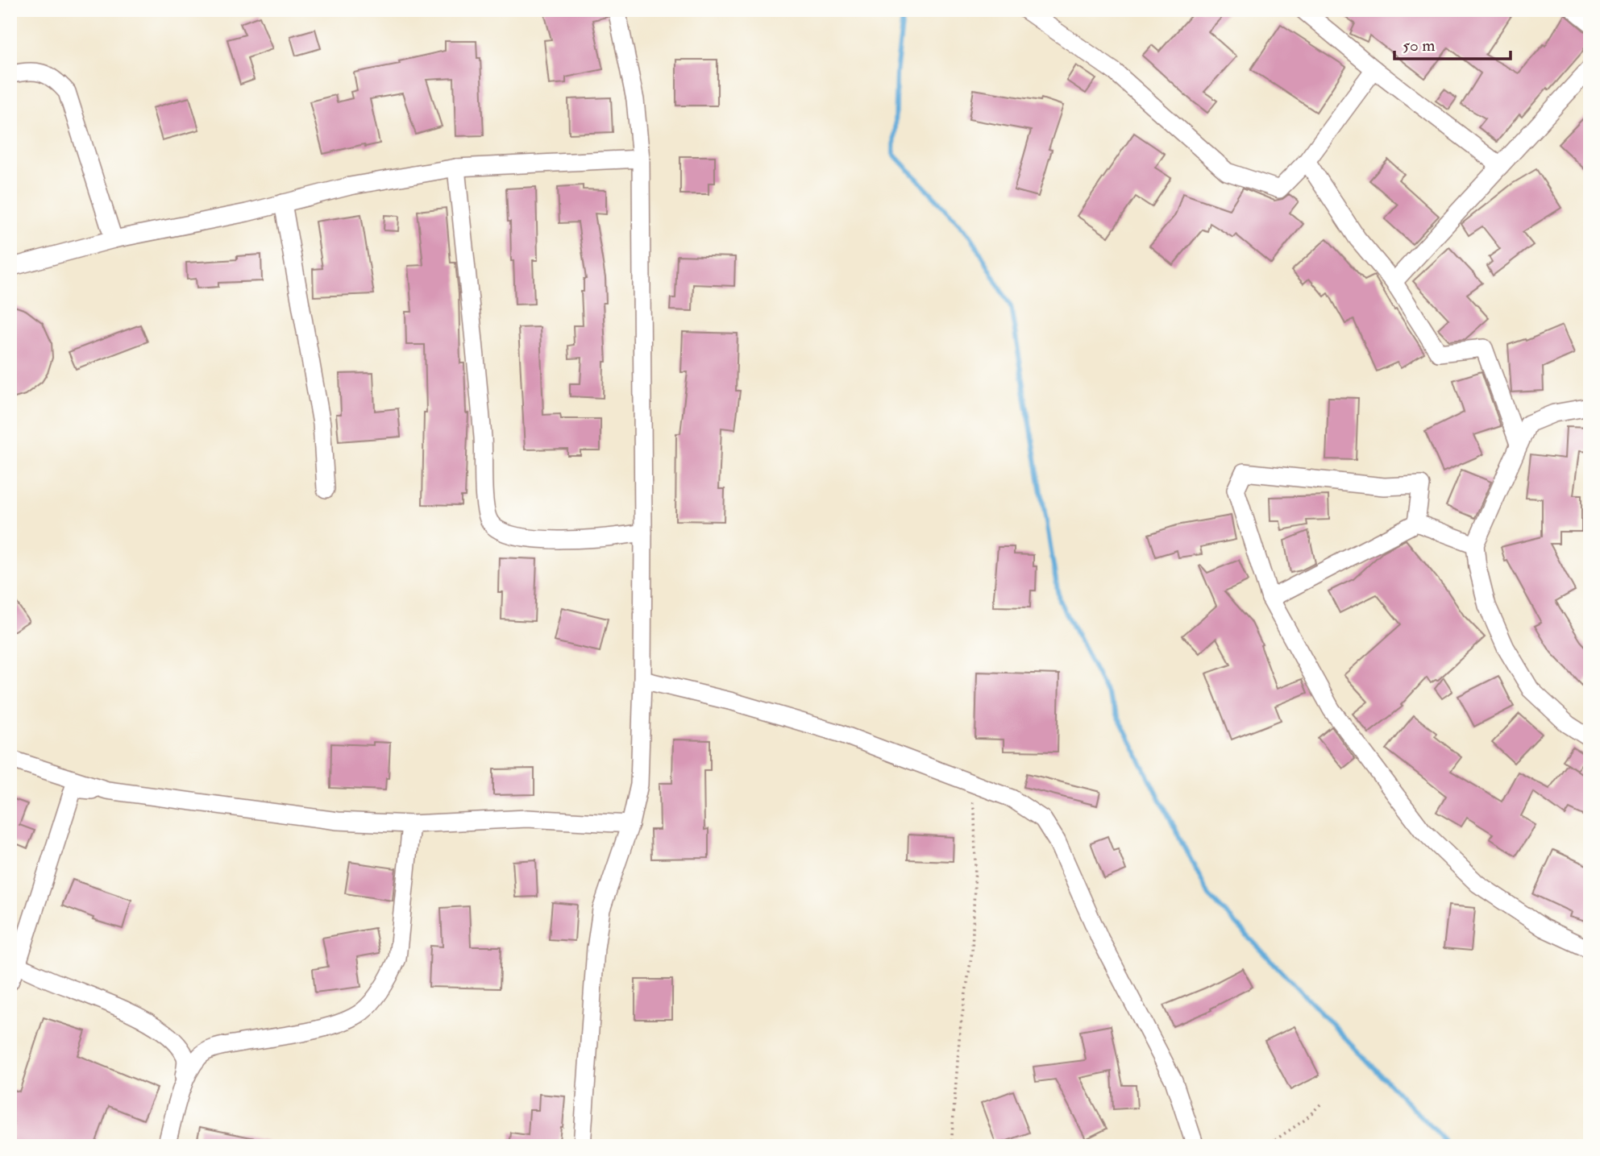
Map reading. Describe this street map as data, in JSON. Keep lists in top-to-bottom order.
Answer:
{
  "scale_bar": "50 m"
}
